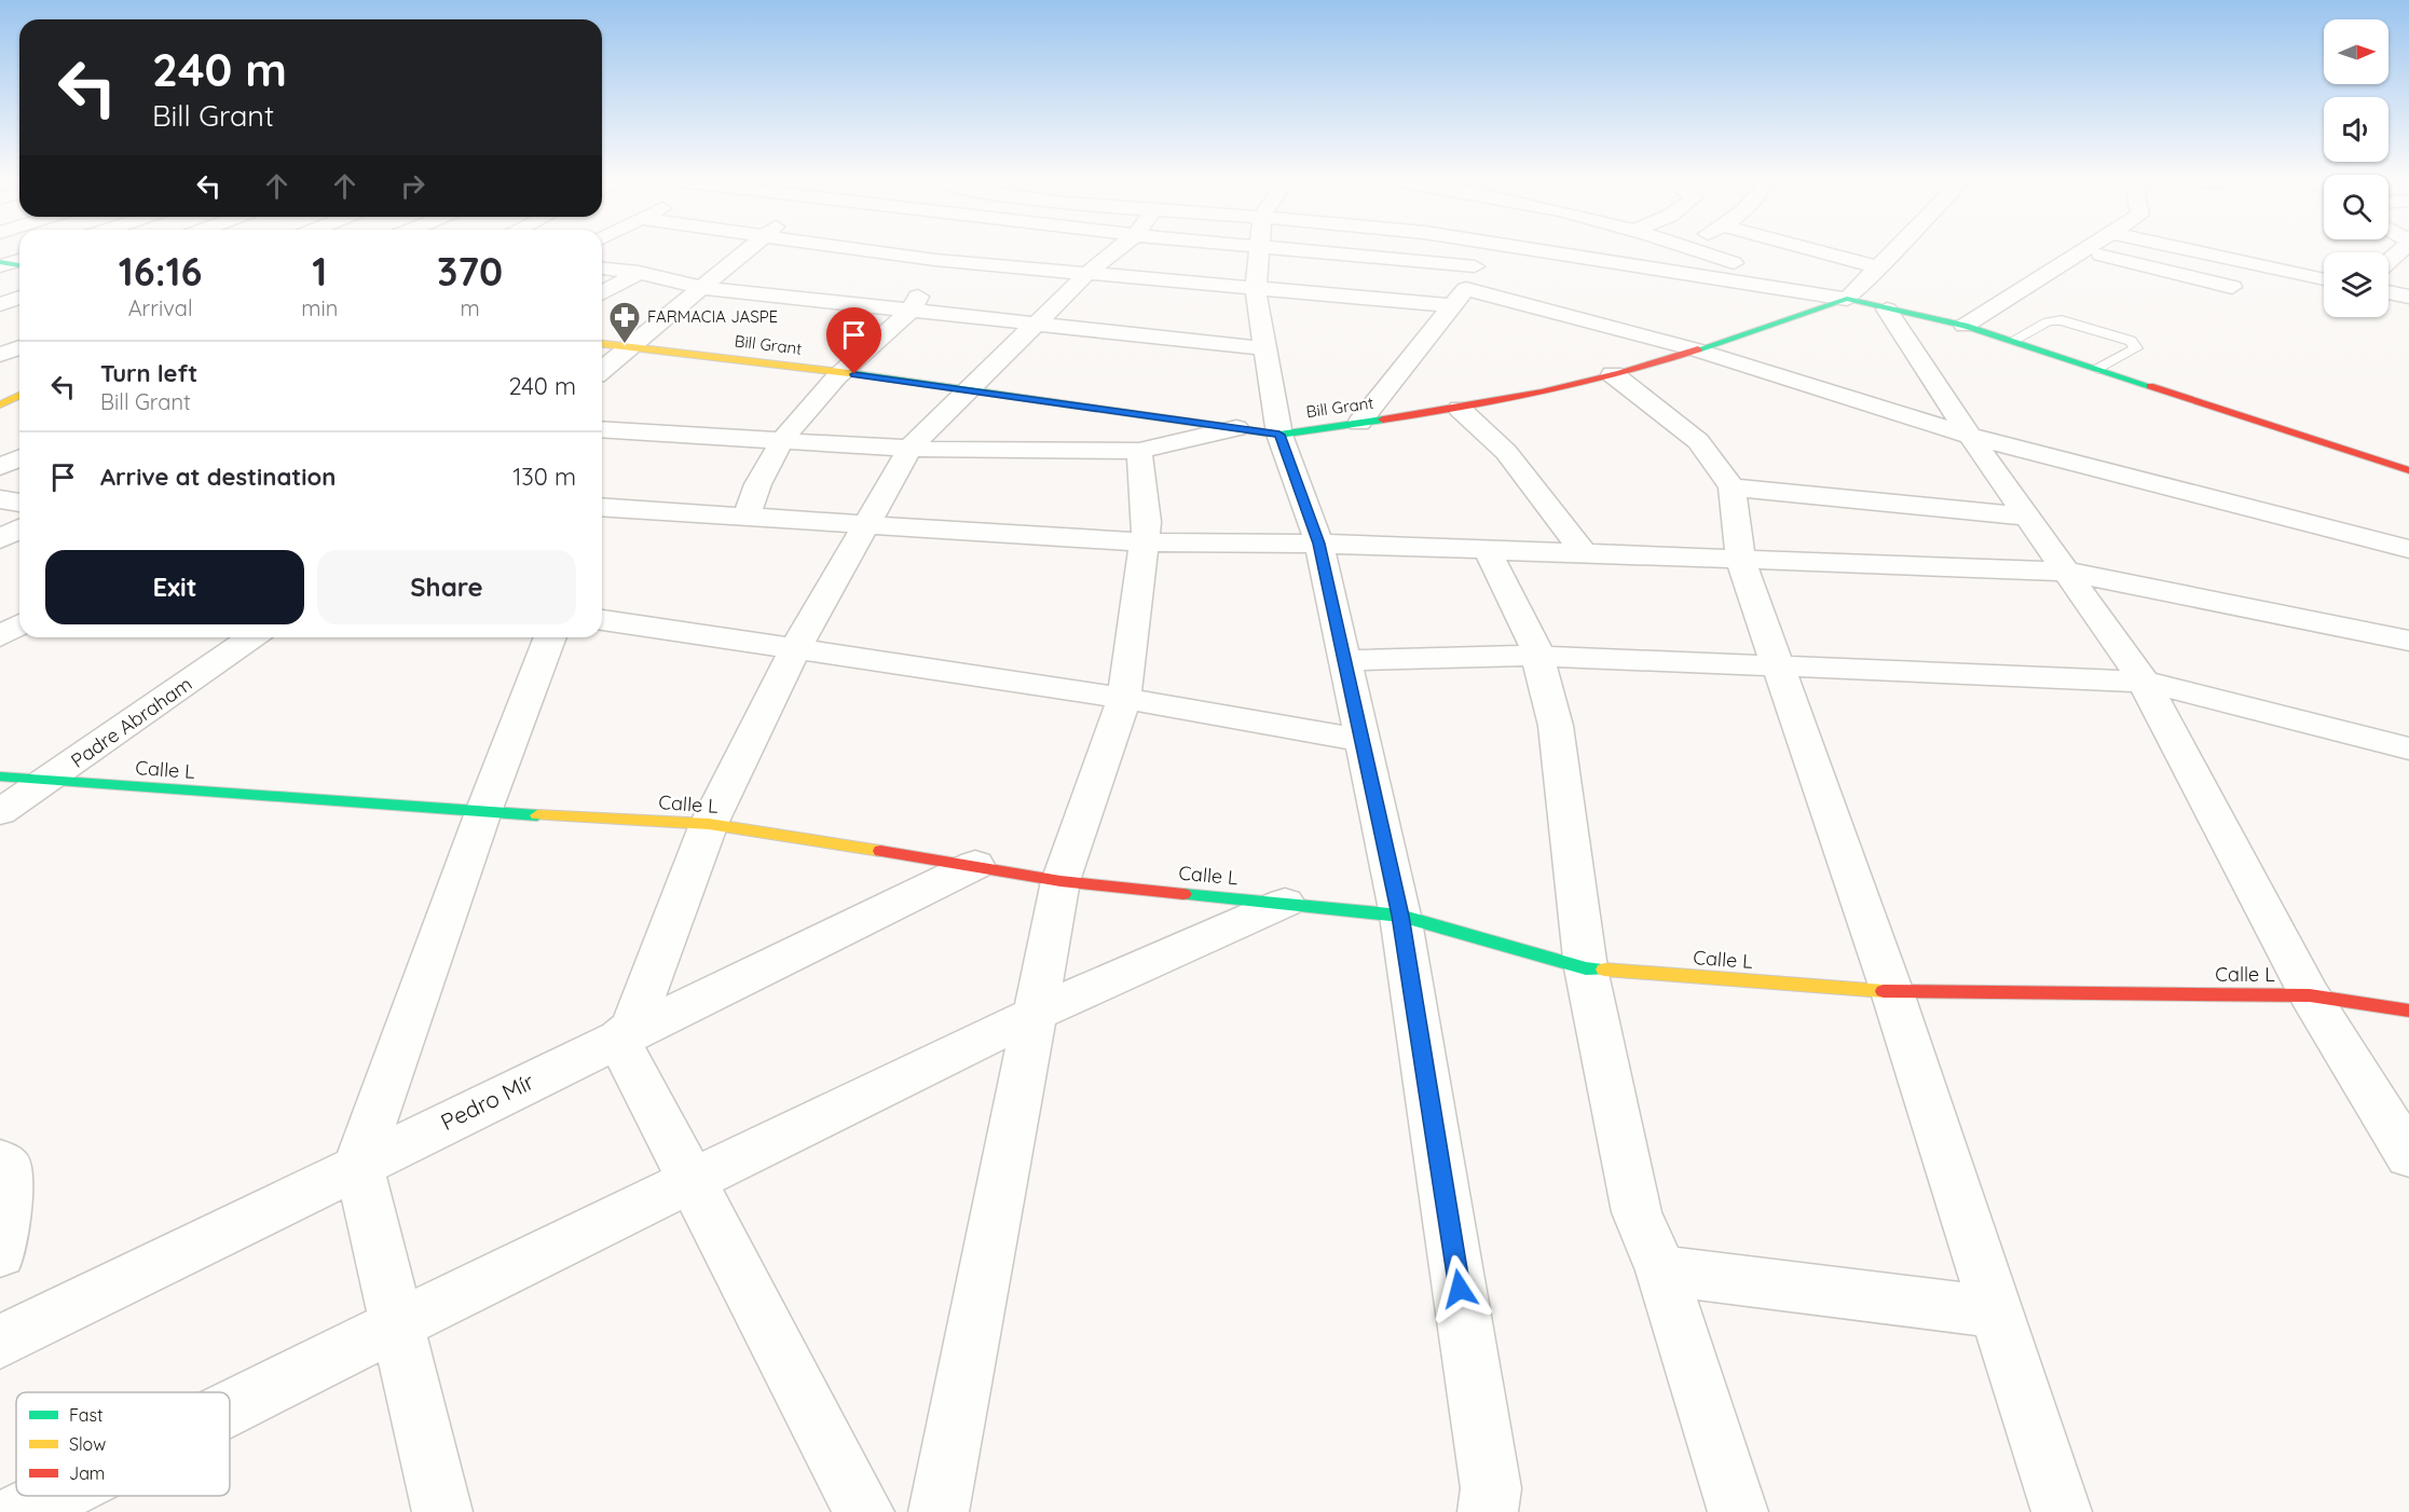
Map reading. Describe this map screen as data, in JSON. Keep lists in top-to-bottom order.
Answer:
{
  "streets": {
    "street": [
      "Bill Grant",
      "Padre Abraham",
      "Calle L",
      "Pedro Mír"
    ]
  },
  "crossings": [
    ["Padre Abraham", "Calle L"],
    ["Calle L", "Pedro Mír"]
  ],
  "places": {
    "pharmacy": ["FARMACIA JASPE"]
  },
  "legend": ["Fast", "Slow", "Jam"],
  "north": "right",
  "page": {
    "turn": ["240 m", "Bill Grant"],
    "eta": [
      "16:16",
      "Arrival",
      "1",
      "min",
      "370",
      "m"
    ],
    "list": [
      {
        "name": "Turn left",
        "note": "Bill Grant",
        "value": "240 m"
      },
      {
        "name": "Arrive at destination",
        "value": "130 m"
      }
    ],
    "buttons": ["Exit", "Share"]
  }
}
